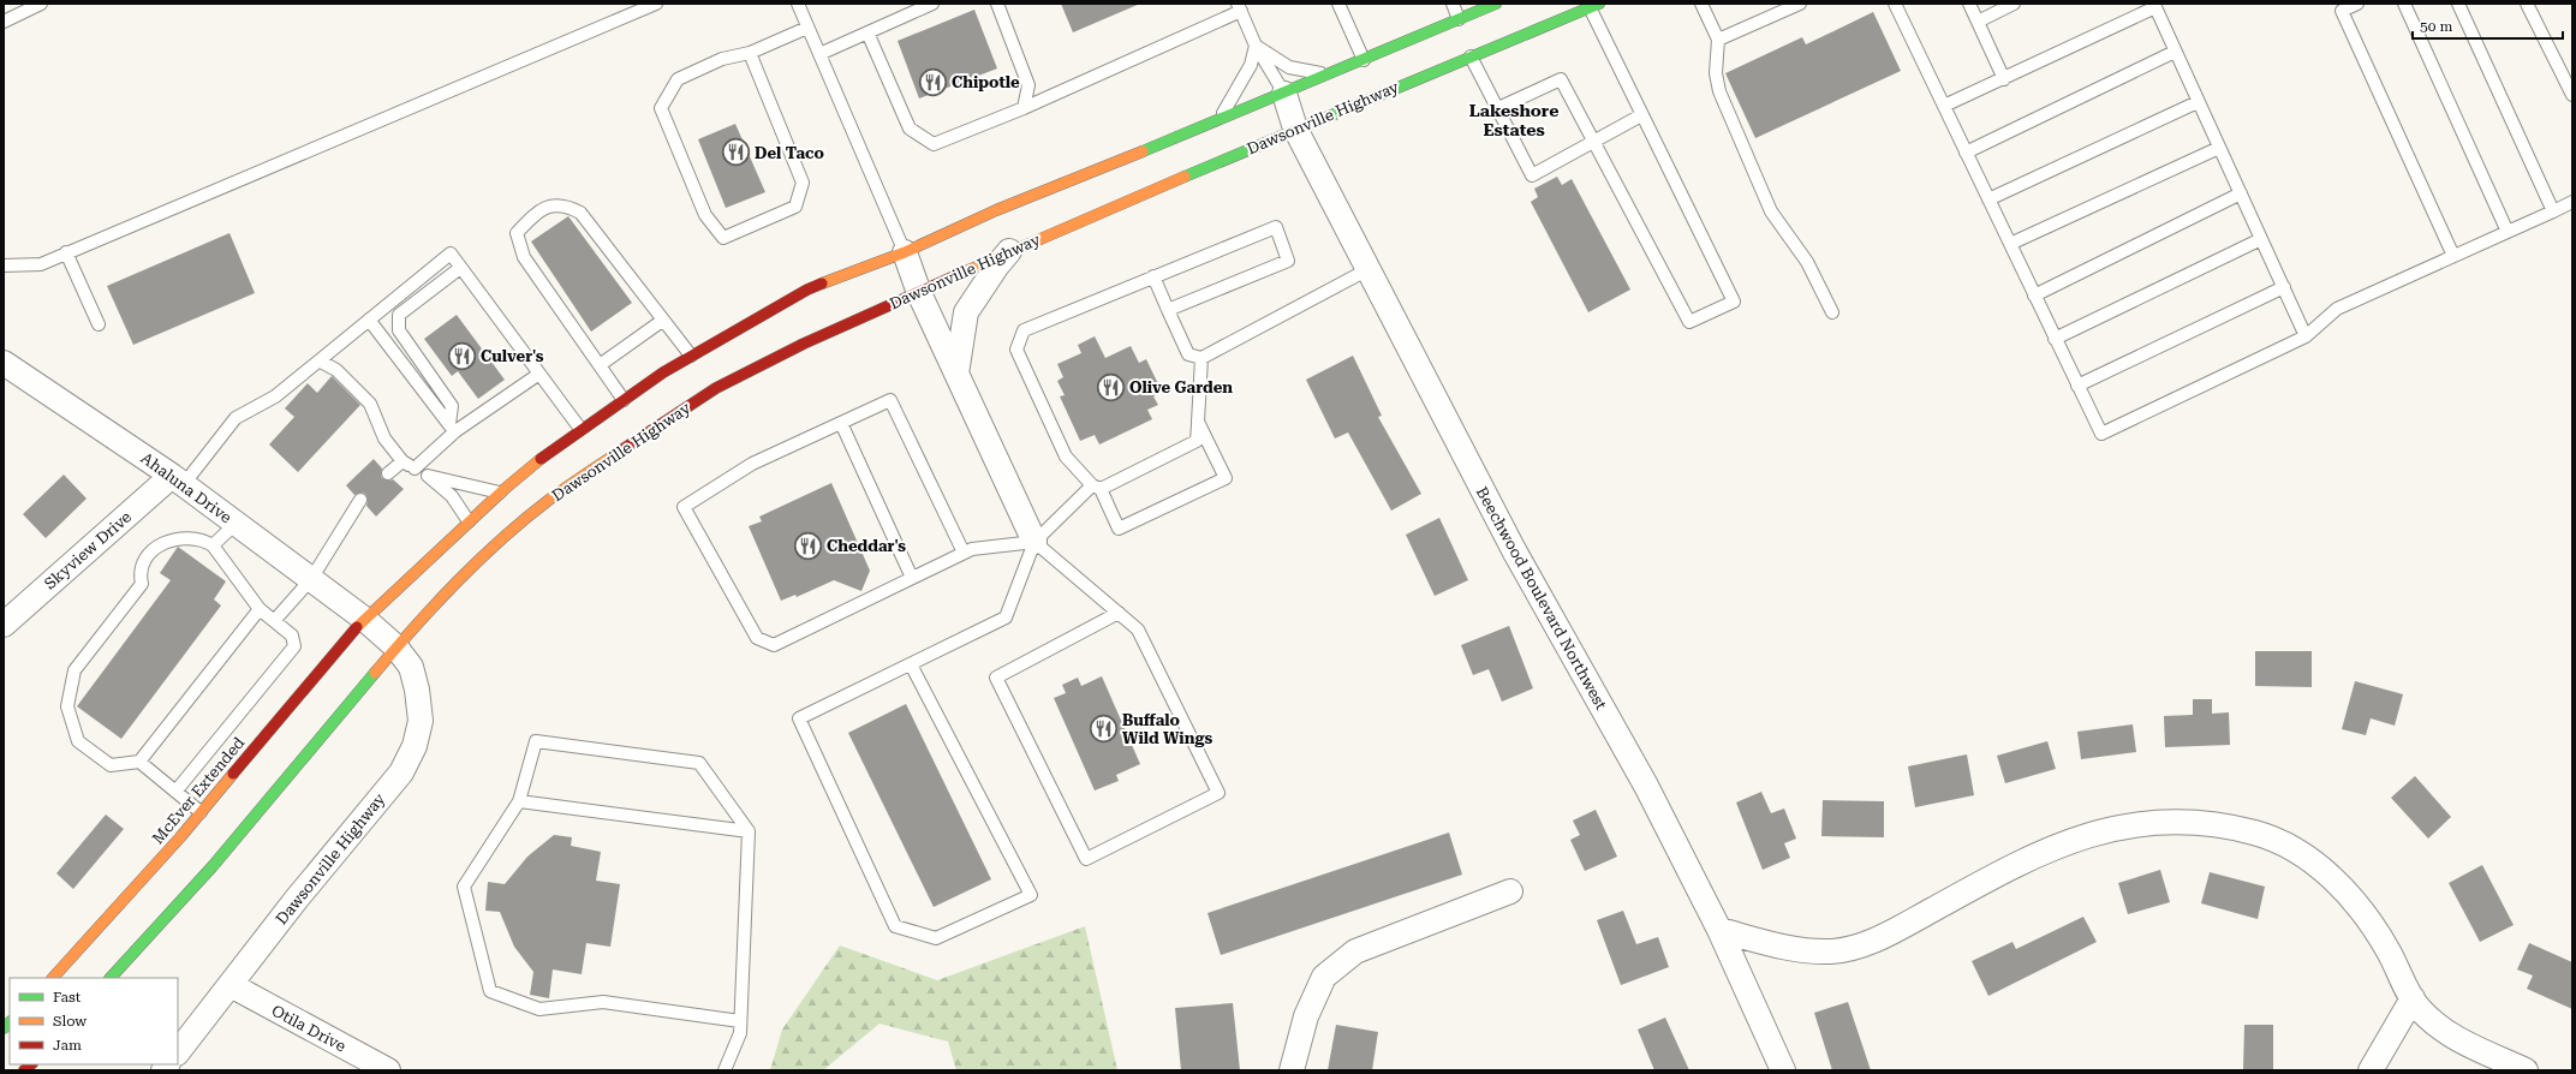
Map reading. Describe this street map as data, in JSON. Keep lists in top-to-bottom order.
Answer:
{
  "streets": {
    "main road": ["Dawsonville Highway", "McEver Extended"],
    "street": [
      "Ahaluna Drive",
      "Skyview Drive",
      "Beechwood Boulevard Northwest",
      "Otila Drive"
    ]
  },
  "crossings": [
    ["Dawsonville Highway", "Ahaluna Drive"],
    ["Dawsonville Highway", "Beechwood Boulevard Northwest"],
    ["Dawsonville Highway", "Otila Drive"],
    ["Ahaluna Drive", "Skyview Drive"],
    ["Ahaluna Drive", "McEver Extended"]
  ],
  "districts": ["Lakeshore Estates"],
  "places": {
    "restaurant": [
      "Chipotle",
      "Del Taco",
      "Culver's",
      "Olive Garden",
      "Cheddar's",
      "Buffalo Wild Wings"
    ]
  },
  "legend": ["Fast", "Slow", "Jam"],
  "scale_bar": "50 m"
}
